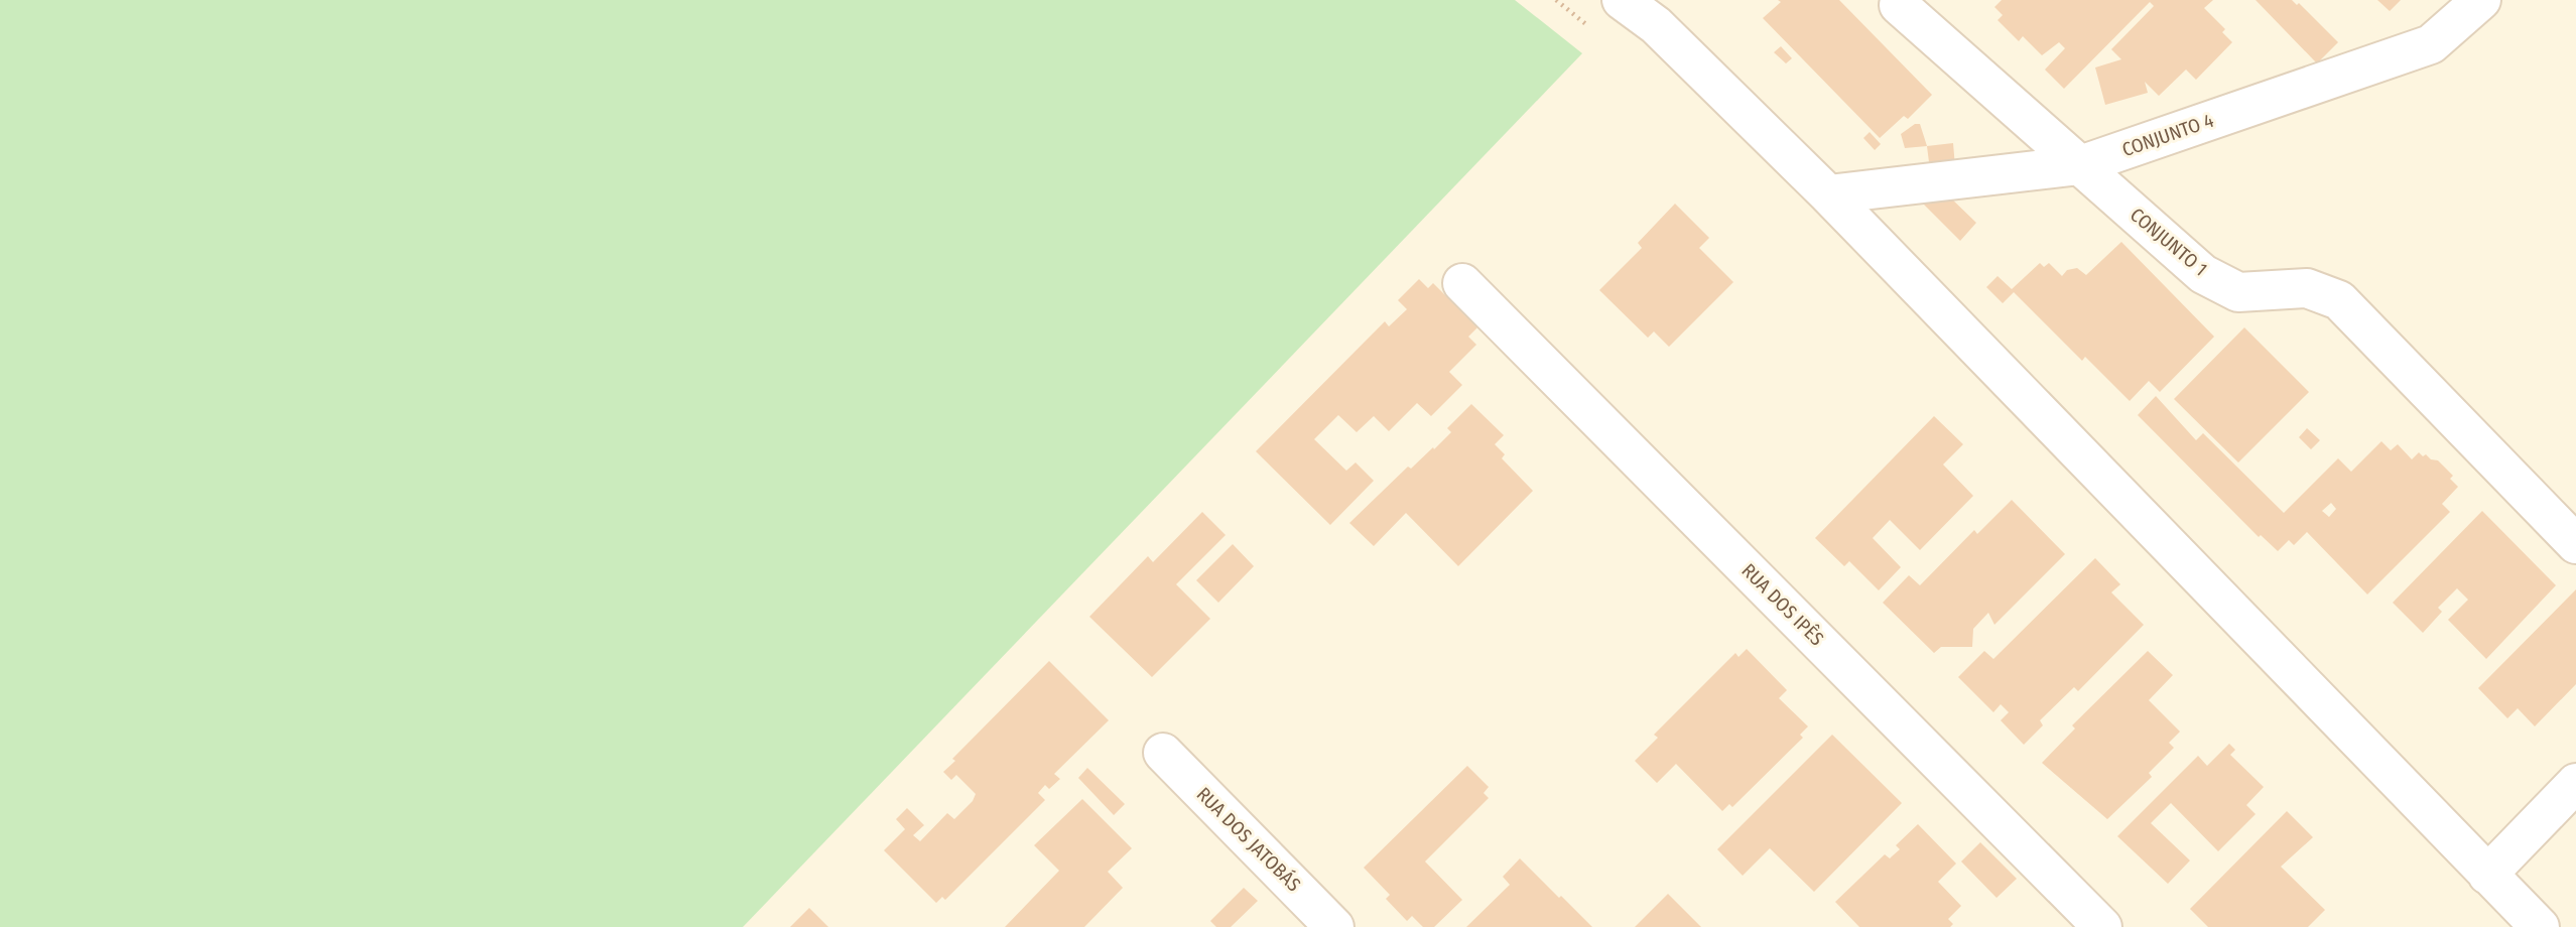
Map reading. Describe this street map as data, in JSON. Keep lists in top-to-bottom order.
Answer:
{
  "streets": {
    "street": [
      "CONJUNTO 4",
      "CONJUNTO 1",
      "RUA DOS IPÊS",
      "RUA DOS JATOBÁS"
    ]
  },
  "crossings": [
    ["CONJUNTO 4", "CONJUNTO 1"]
  ]
}
